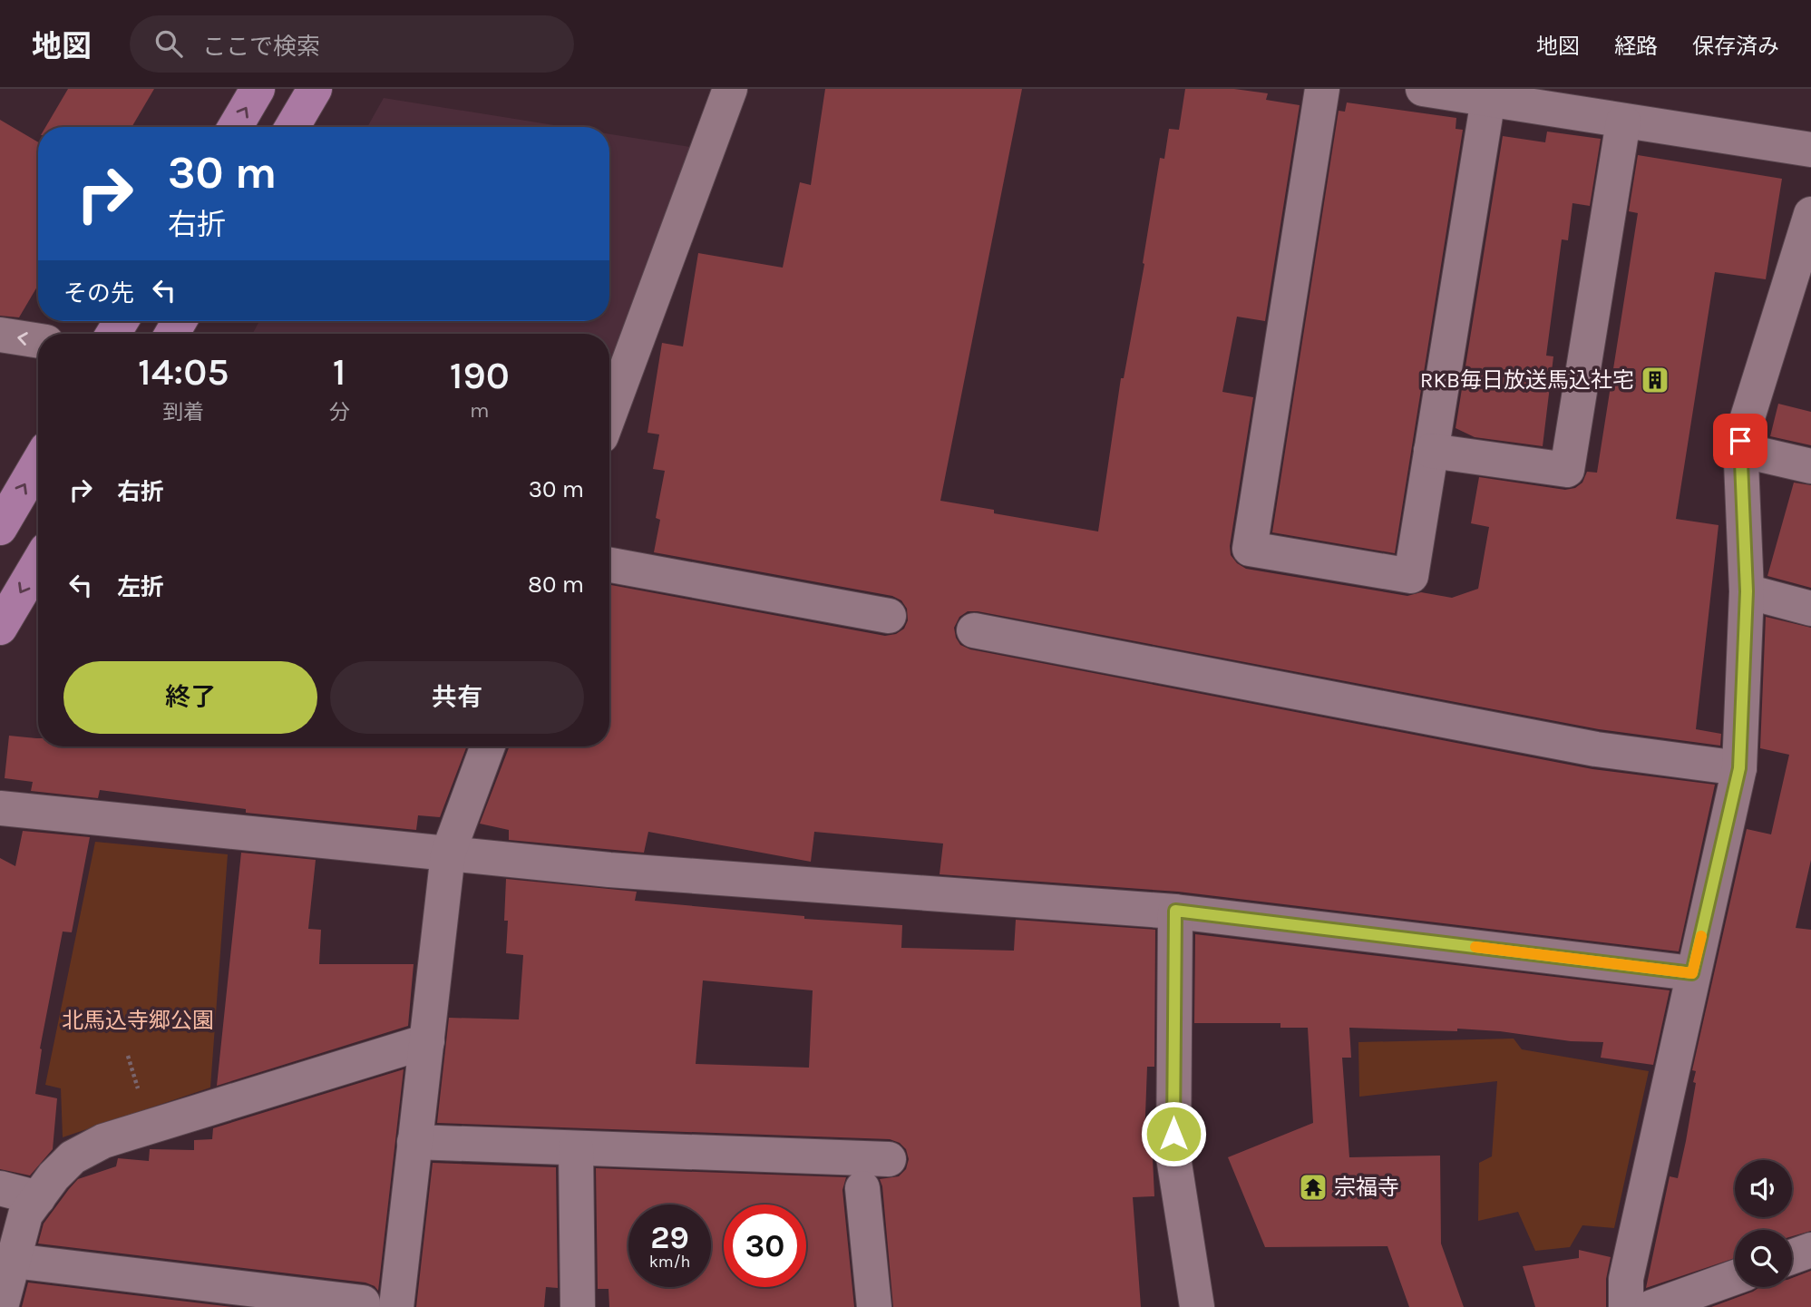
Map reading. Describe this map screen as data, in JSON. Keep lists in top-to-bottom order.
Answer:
{
  "parks": ["北馬込寺郷公園"],
  "places": {
    "building": ["RKB毎日放送馬込社宅"],
    "temple": ["宗福寺"]
  },
  "page": {
    "header": "地図",
    "search": "ここで検索",
    "nav": ["地図", "経路", "保存済み"],
    "turn": ["30 m", "右折"],
    "then": "その先",
    "eta": [
      "14:05",
      "到着",
      "1",
      "分",
      "190",
      "m"
    ],
    "list": [
      {
        "name": "右折",
        "value": "30 m"
      },
      {
        "name": "左折",
        "value": "80 m"
      }
    ],
    "buttons": ["終了", "共有"],
    "speed": "29 km/h",
    "limit": "30"
  }
}
